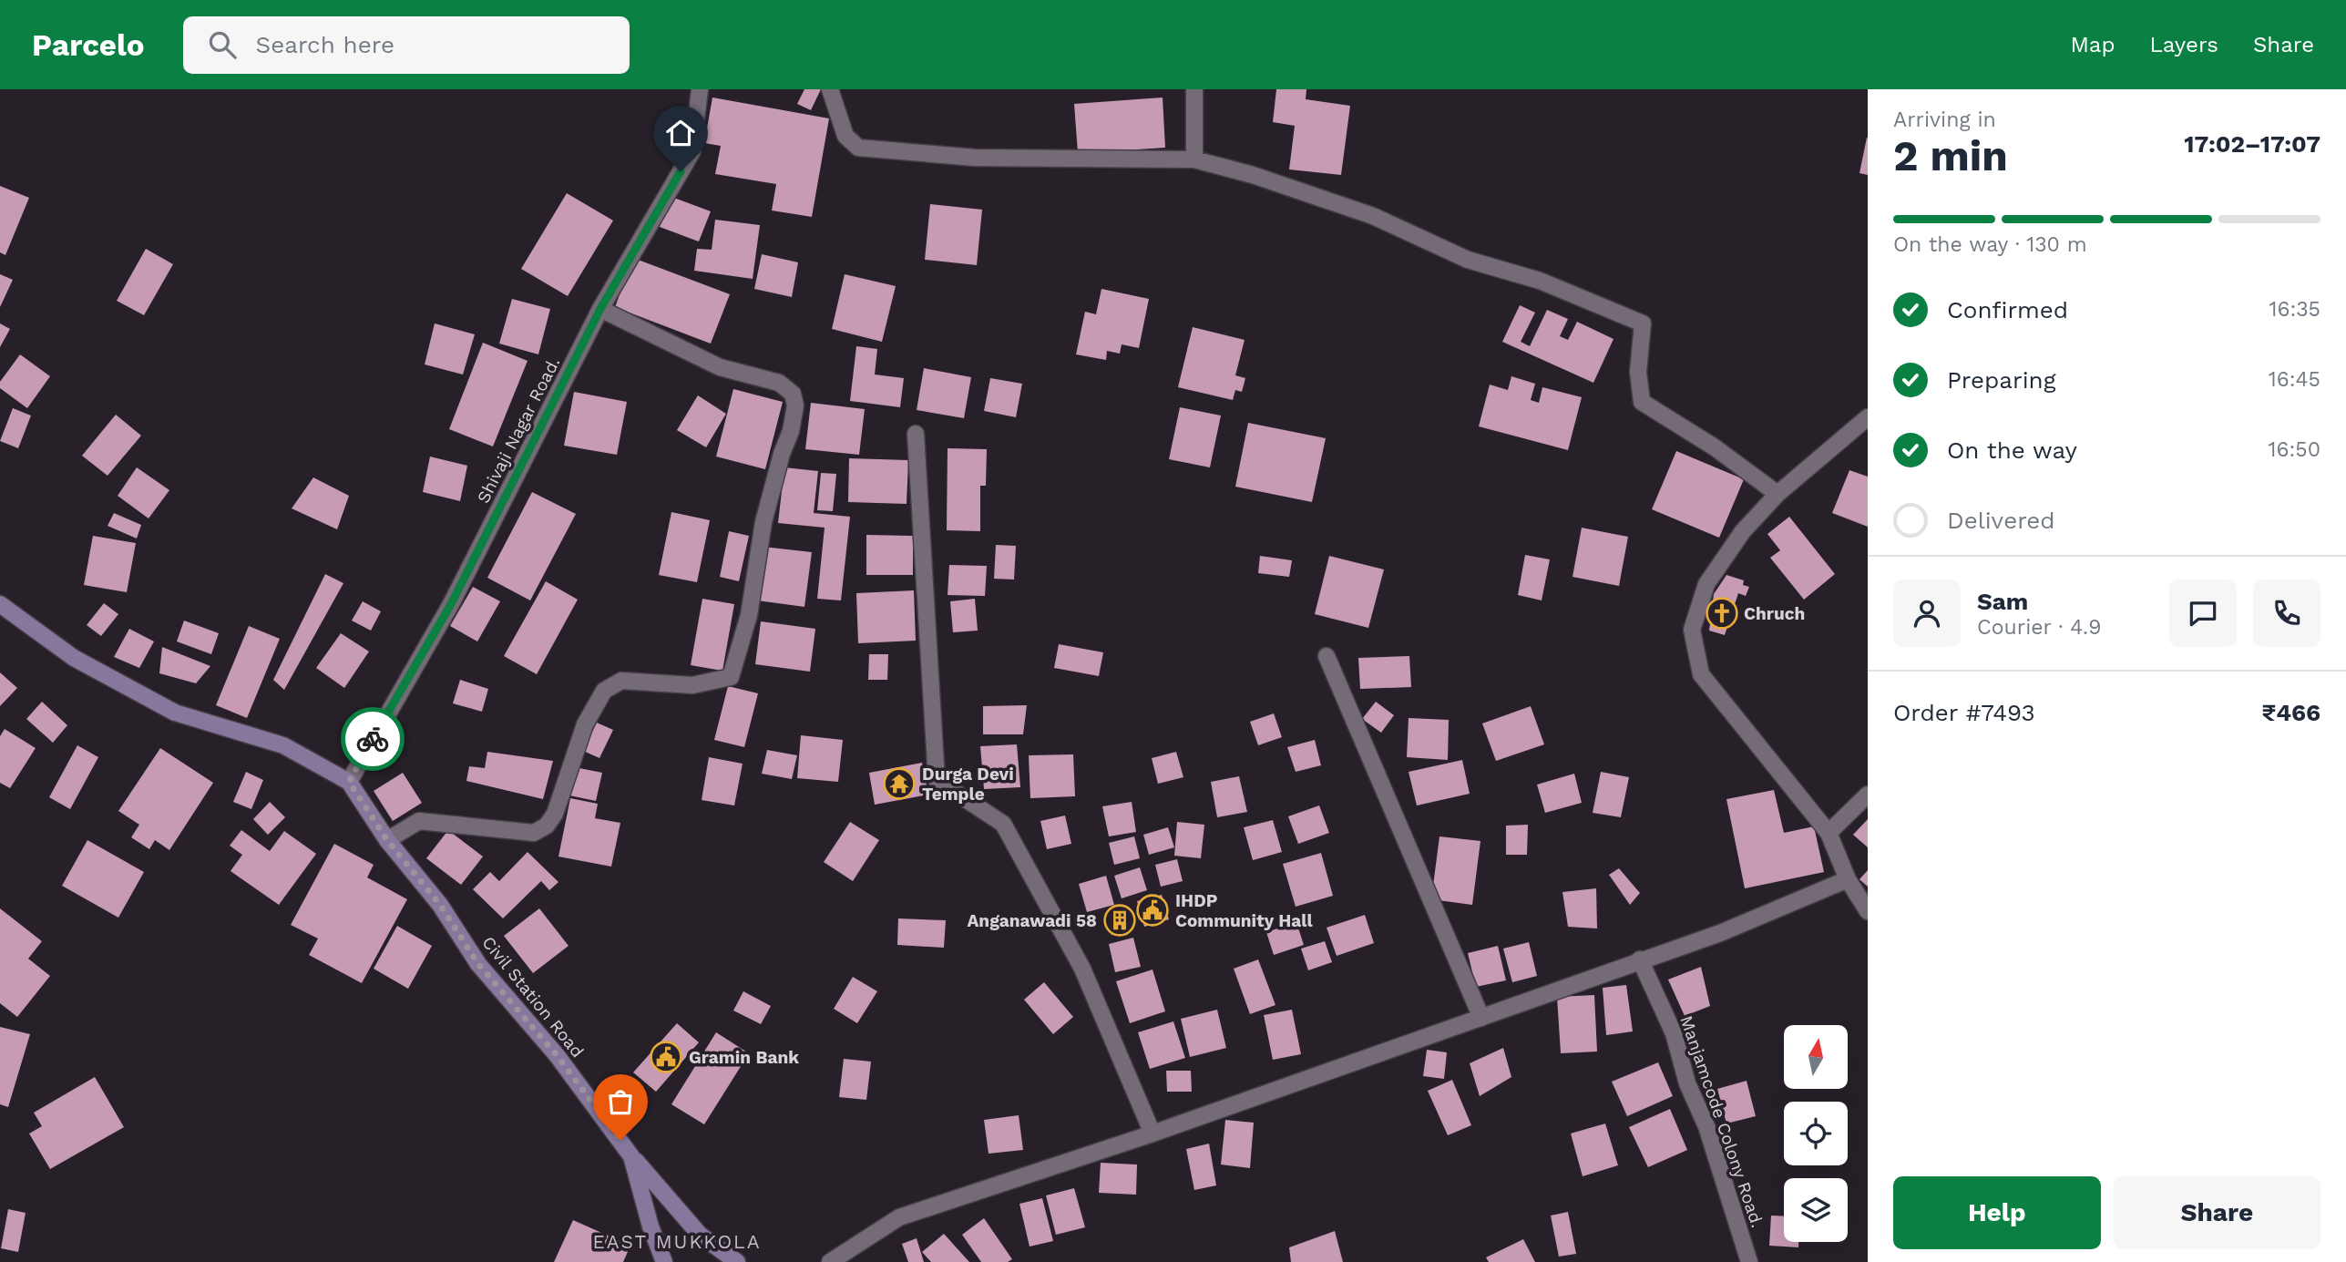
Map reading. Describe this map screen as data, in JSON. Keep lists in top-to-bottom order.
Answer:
{
  "streets": {
    "main road": ["Civil Station Road"],
    "street": ["Shivaji Nagar Road.", "Manjamcode Colony Road."]
  },
  "crossings": [
    ["Shivaji Nagar Road.", "Civil Station Road"]
  ],
  "districts": ["EAST MUKKOLA"],
  "places": {
    "church": ["Chruch"],
    "temple": ["Durga Devi Temple"],
    "public building": ["IHDP Community Hall", "Gramin Bank"],
    "building": ["Anganawadi 58"]
  },
  "north": "top",
  "page": {
    "header": "Parcelo",
    "search": "Search here",
    "nav": ["Map", "Layers", "Share"],
    "heading": ["2 min", "Arriving in", "17:02–17:07"],
    "panel": [
      "Sam",
      "Courier · 4.9",
      "Order #7493",
      "₹466"
    ],
    "bar": "On the way · 130 m",
    "list": [
      ["Confirmed", "16:35"],
      ["Preparing", "16:45"],
      ["On the way", "16:50"],
      "Delivered"
    ],
    "buttons": ["Help", "Share"]
  }
}
